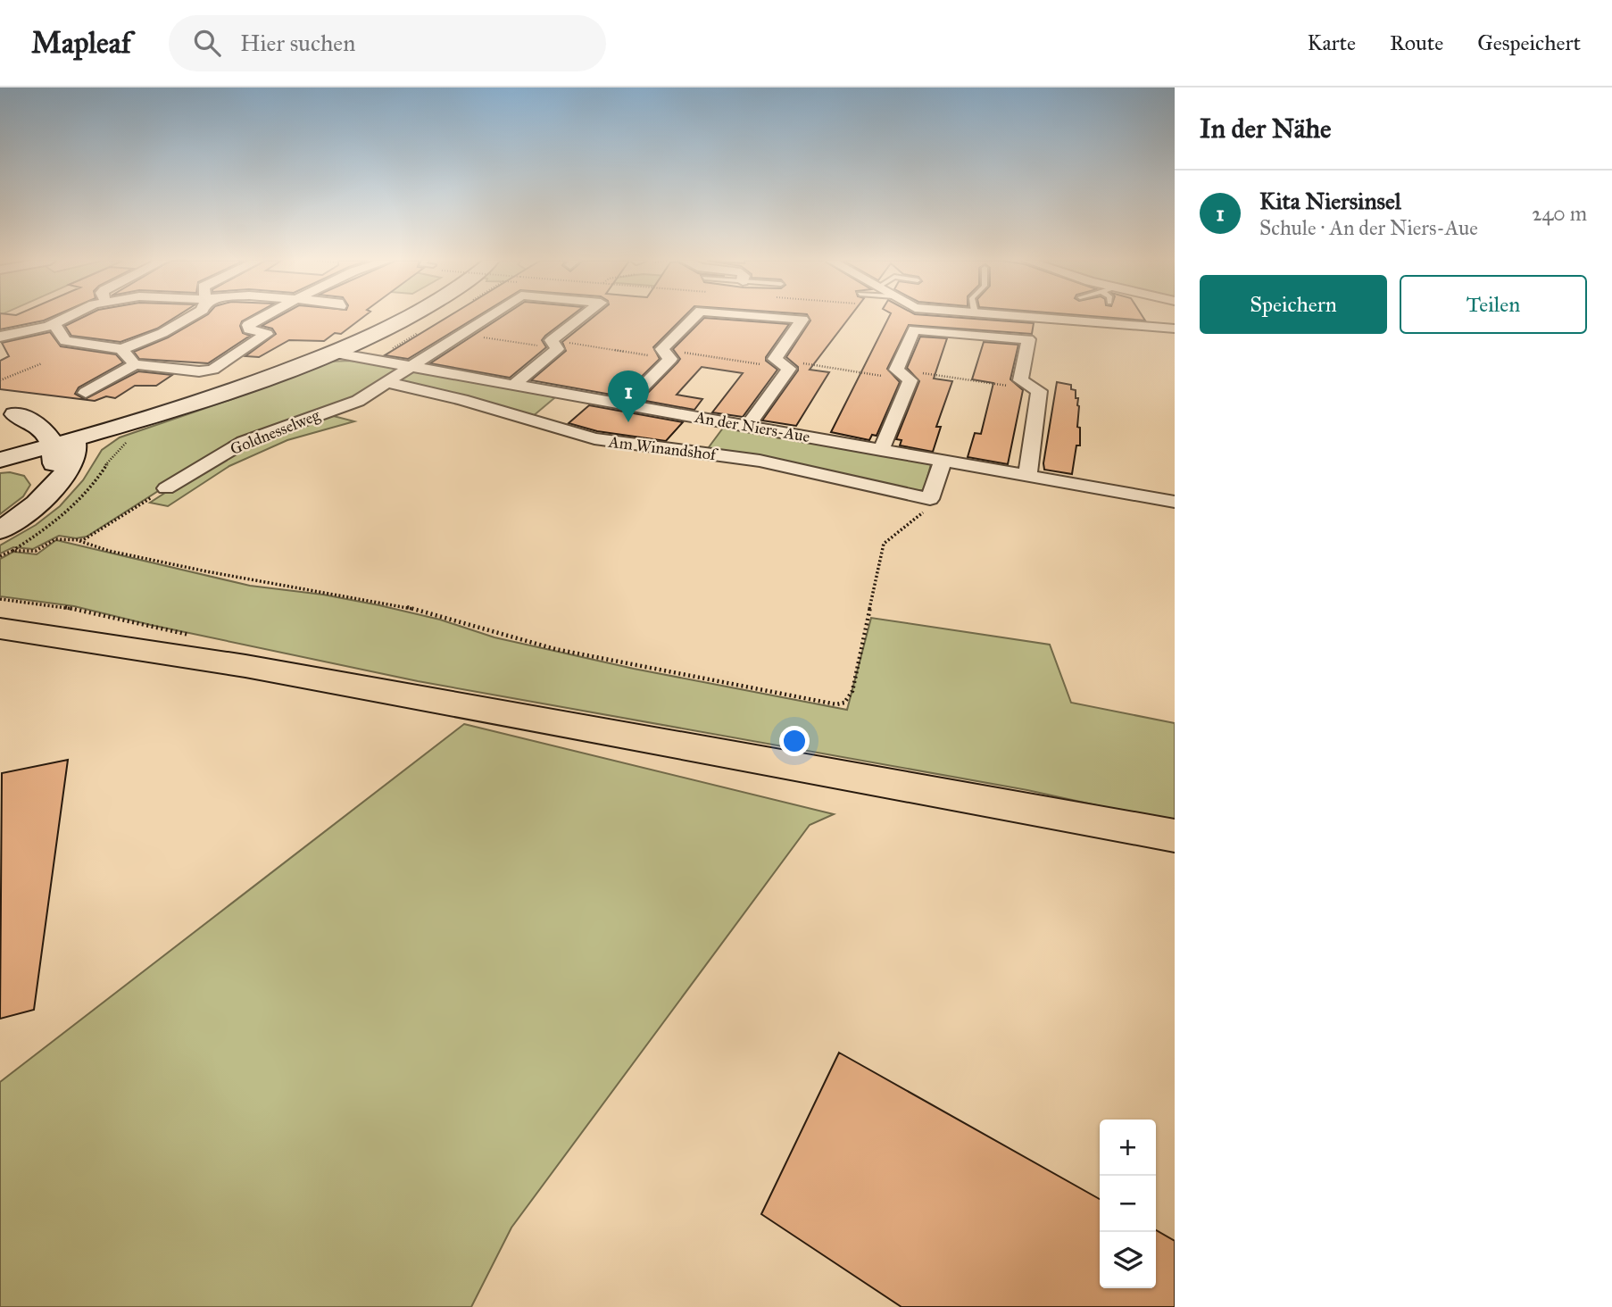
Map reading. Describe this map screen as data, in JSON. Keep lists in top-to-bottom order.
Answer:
{
  "streets": {
    "street": ["An der Niers-Aue", "Goldnesselweg", "Am Winandshof"]
  },
  "crossings": [
    ["Goldnesselweg", "Am Winandshof"]
  ],
  "page": {
    "header": "Mapleaf",
    "search": "Hier suchen",
    "nav": ["Karte", "Route", "Gespeichert"],
    "heading": "In der Nähe",
    "list": [
      {
        "mark": "1",
        "name": "Kita Niersinsel",
        "note": "Schule · An der Niers-Aue",
        "value": "240 m"
      }
    ],
    "buttons": ["Speichern", "Teilen"],
    "pins": "1",
    "map_buttons": ["+", "−"]
  }
}
